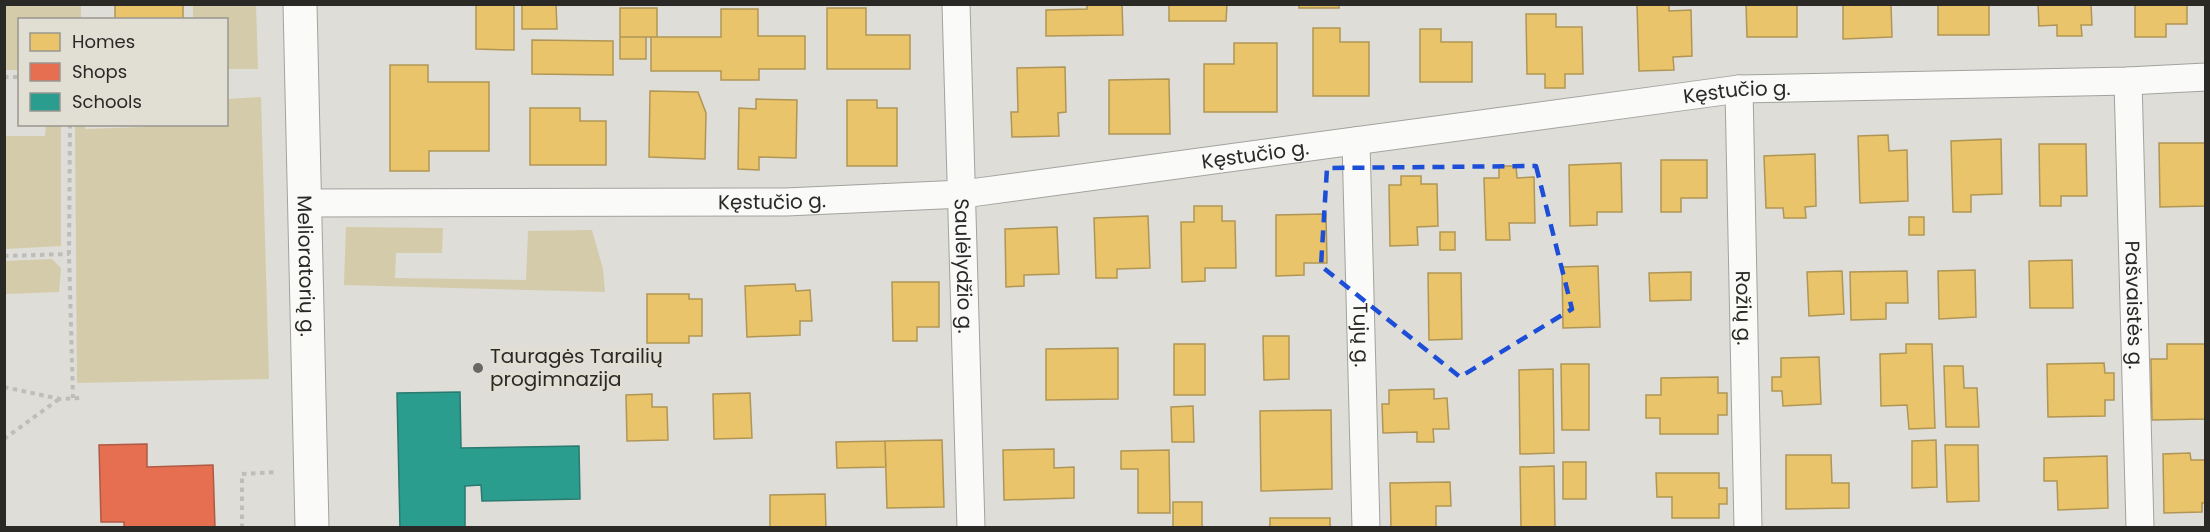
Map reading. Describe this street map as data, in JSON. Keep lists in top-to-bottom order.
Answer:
{
  "streets": {
    "main road": ["Melioratorių g."],
    "street": [
      "Kęstučio g.",
      "Saulėlydžio g.",
      "Pašvaistės g.",
      "Rožių g.",
      "Tujų g."
    ]
  },
  "crossings": [
    ["Kęstučio g.", "Melioratorių g."],
    ["Kęstučio g.", "Saulėlydžio g."],
    ["Kęstučio g.", "Pašvaistės g."],
    ["Kęstučio g.", "Rožių g."],
    ["Kęstučio g.", "Tujų g."]
  ],
  "places": ["Tauragės Tarailių progimnazija"],
  "legend": ["Homes", "Shops", "Schools"]
}
